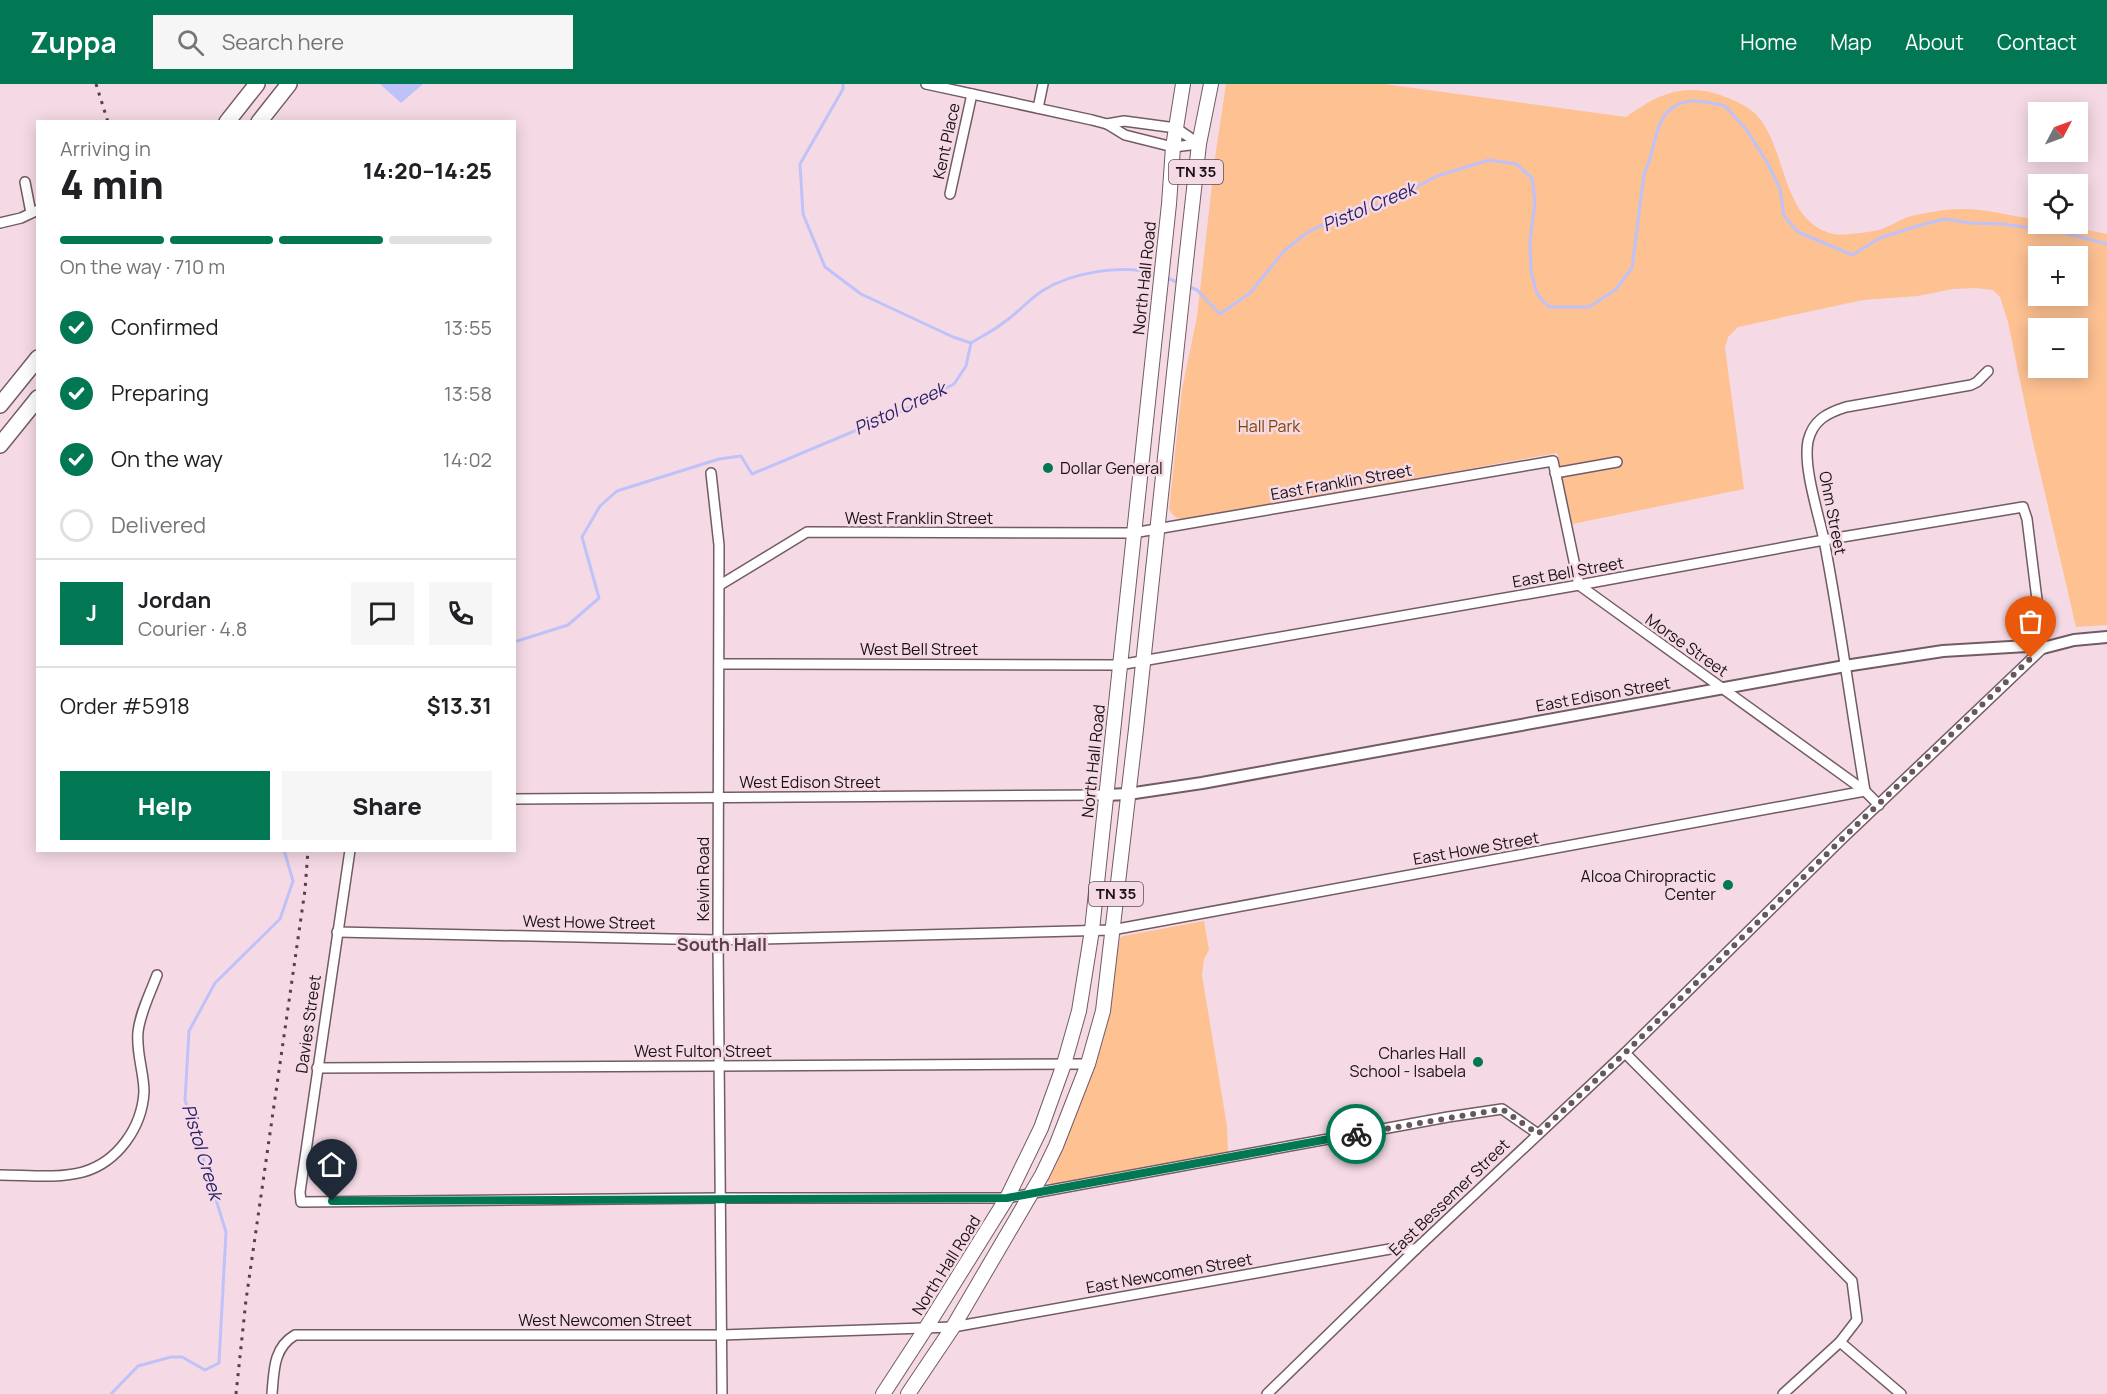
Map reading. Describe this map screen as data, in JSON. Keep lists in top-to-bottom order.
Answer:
{
  "streets": {
    "main road": ["TN 35", "North Hall Road"],
    "street": [
      "Kent Place",
      "East Franklin Street",
      "Ohm Street",
      "West Franklin Street",
      "East Bell Street",
      "Morse Street",
      "West Bell Street",
      "East Edison Street",
      "West Edison Street",
      "East Howe Street",
      "Kelvin Road",
      "West Howe Street",
      "Davies Street",
      "West Fulton Street",
      "East Bessemer Street",
      "East Newcomen Street",
      "West Newcomen Street"
    ]
  },
  "crossings": [
    ["TN 35", "East Franklin Street"],
    ["TN 35", "East Bell Street"],
    ["TN 35", "East Edison Street"],
    ["TN 35", "East Howe Street"],
    ["TN 35", "West Fulton Street"],
    ["TN 35", "East Newcomen Street"],
    ["North Hall Road", "East Franklin Street"],
    ["North Hall Road", "West Franklin Street"],
    ["North Hall Road", "East Bell Street"],
    ["North Hall Road", "West Bell Street"],
    ["North Hall Road", "East Edison Street"],
    ["North Hall Road", "West Edison Street"],
    ["North Hall Road", "East Howe Street"],
    ["North Hall Road", "West Howe Street"],
    ["North Hall Road", "West Fulton Street"],
    ["North Hall Road", "East Newcomen Street"],
    ["North Hall Road", "West Newcomen Street"],
    ["East Franklin Street", "West Franklin Street"],
    ["Ohm Street", "East Bell Street"],
    ["Ohm Street", "Morse Street"],
    ["Ohm Street", "East Edison Street"],
    ["Ohm Street", "East Howe Street"],
    ["West Franklin Street", "Kelvin Road"],
    ["East Bell Street", "Morse Street"],
    ["East Bell Street", "West Bell Street"],
    ["East Bell Street", "East Edison Street"],
    ["East Bell Street", "East Bessemer Street"],
    ["Morse Street", "East Edison Street"],
    ["Morse Street", "East Howe Street"],
    ["Morse Street", "East Bessemer Street"],
    ["West Bell Street", "Kelvin Road"],
    ["East Edison Street", "West Edison Street"],
    ["East Edison Street", "East Bessemer Street"],
    ["West Edison Street", "Kelvin Road"],
    ["East Howe Street", "West Howe Street"],
    ["Kelvin Road", "West Howe Street"],
    ["Kelvin Road", "Davies Street"],
    ["Kelvin Road", "West Fulton Street"],
    ["Kelvin Road", "West Newcomen Street"],
    ["West Howe Street", "Davies Street"],
    ["Davies Street", "West Fulton Street"],
    ["East Bessemer Street", "East Newcomen Street"],
    ["East Newcomen Street", "West Newcomen Street"]
  ],
  "districts": ["South Hall"],
  "water": ["Pistol Creek"],
  "parks": ["Hall Park"],
  "places": ["Dollar General", "Alcoa Chiropractic Center", "Charles Hall School - Isabela"],
  "north": "top right",
  "page": {
    "header": "Zuppa",
    "search": "Search here",
    "nav": [
      "Home",
      "Map",
      "About",
      "Contact"
    ],
    "map_buttons": ["+", "−"],
    "heading": ["4 min", "Arriving in", "14:20–14:25"],
    "panel": [
      "Jordan",
      "Courier · 4.8",
      "Order #5918",
      "$13.31"
    ],
    "bar": "On the way · 710 m",
    "list": [
      ["Confirmed", "13:55"],
      ["Preparing", "13:58"],
      ["On the way", "14:02"],
      "Delivered"
    ],
    "round": "J",
    "buttons": ["Help", "Share"]
  }
}
